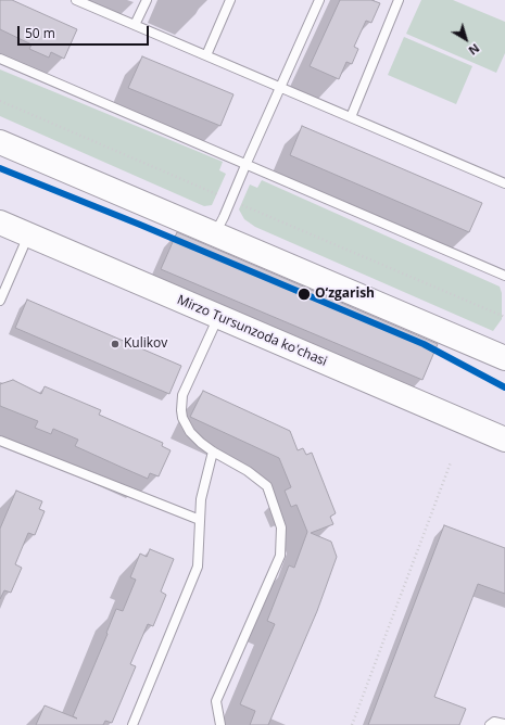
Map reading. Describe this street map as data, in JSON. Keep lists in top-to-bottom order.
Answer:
{
  "streets": {
    "main road": ["Mirzo Tursunzoda ko'chasi"]
  },
  "places": ["O‘zgarish", "Kulikov"],
  "scale_bar": "50 m",
  "north": "bottom right"
}
